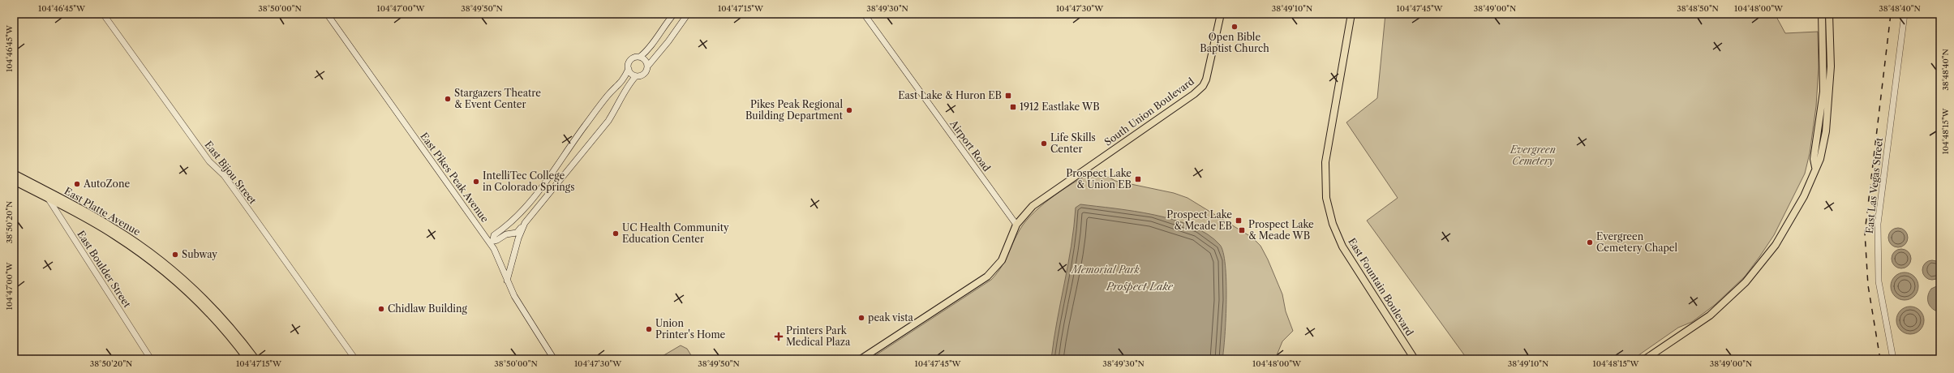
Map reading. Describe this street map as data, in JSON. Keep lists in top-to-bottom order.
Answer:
{
  "streets": {
    "main road": [
      "South Union Boulevard",
      "Airport Road",
      "East Bijou Street",
      "East Pikes Peak Avenue",
      "East Las Vegas Street",
      "East Platte Avenue",
      "East Boulder Street",
      "East Fountain Boulevard"
    ]
  },
  "crossings": [
    ["South Union Boulevard", "Airport Road"],
    ["East Platte Avenue", "East Boulder Street"]
  ],
  "water": ["Prospect Lake"],
  "parks": ["Evergreen Cemetery", "Memorial Park"],
  "places": {
    "other": [
      "Open Bible Baptist Church",
      "Stargazers Theatre & Event Center",
      "Pikes Peak Regional Building Department",
      "Life Skills Center",
      "IntelliTec College in Colorado Springs",
      "AutoZone",
      "UC Health Community Education Center",
      "Evergreen Cemetery Chapel",
      "Subway",
      "Chidlaw Building",
      "peak vista",
      "Union Printer's Home"
    ],
    "transit": [
      "East Lake & Huron EB",
      "1912 Eastlake WB",
      "Prospect Lake & Union EB",
      "Prospect Lake & Meade EB",
      "Prospect Lake & Meade WB"
    ],
    "health": ["Printers Park Medical Plaza"]
  },
  "coordinates": [
    "104°46'45\"W",
    "38°50'00\"N",
    "104°47'00\"W",
    "38°49'50\"N",
    "104°47'15\"W",
    "38°49'30\"N",
    "104°47'30\"W",
    "38°49'10\"N",
    "104°47'45\"W",
    "38°49'00\"N",
    "38°48'50\"N",
    "104°48'00\"W",
    "38°48'40\"N",
    "104°48'15\"W",
    "38°50'20\"N"
  ]
}
